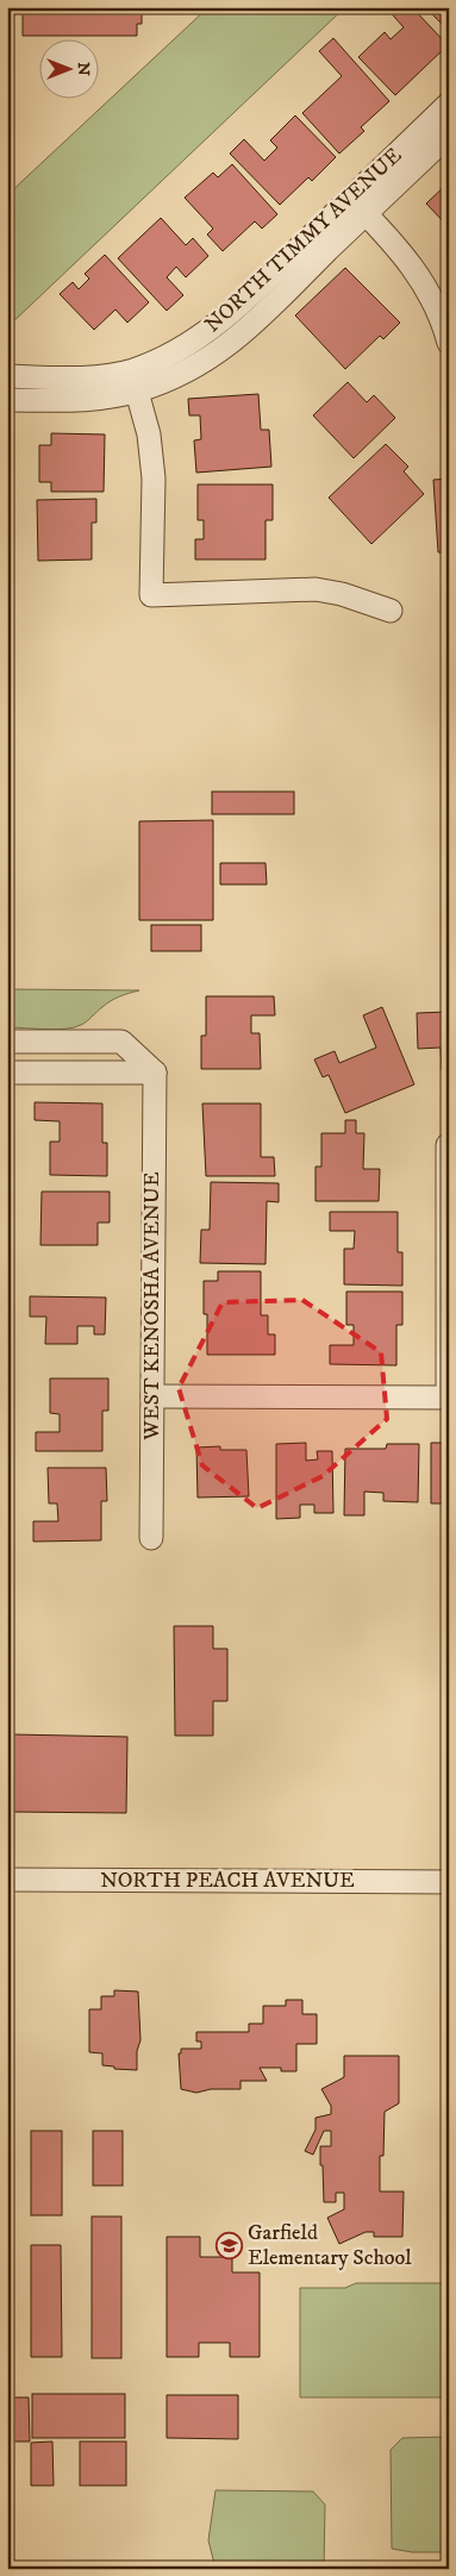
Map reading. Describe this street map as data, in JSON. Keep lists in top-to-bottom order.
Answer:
{
  "streets": {
    "street": ["NORTH TIMMY AVENUE", "WEST KENOSHA AVENUE", "NORTH PEACH AVENUE"]
  },
  "places": {
    "school or university": ["Garfield Elementary School"]
  },
  "north": "right"
}
